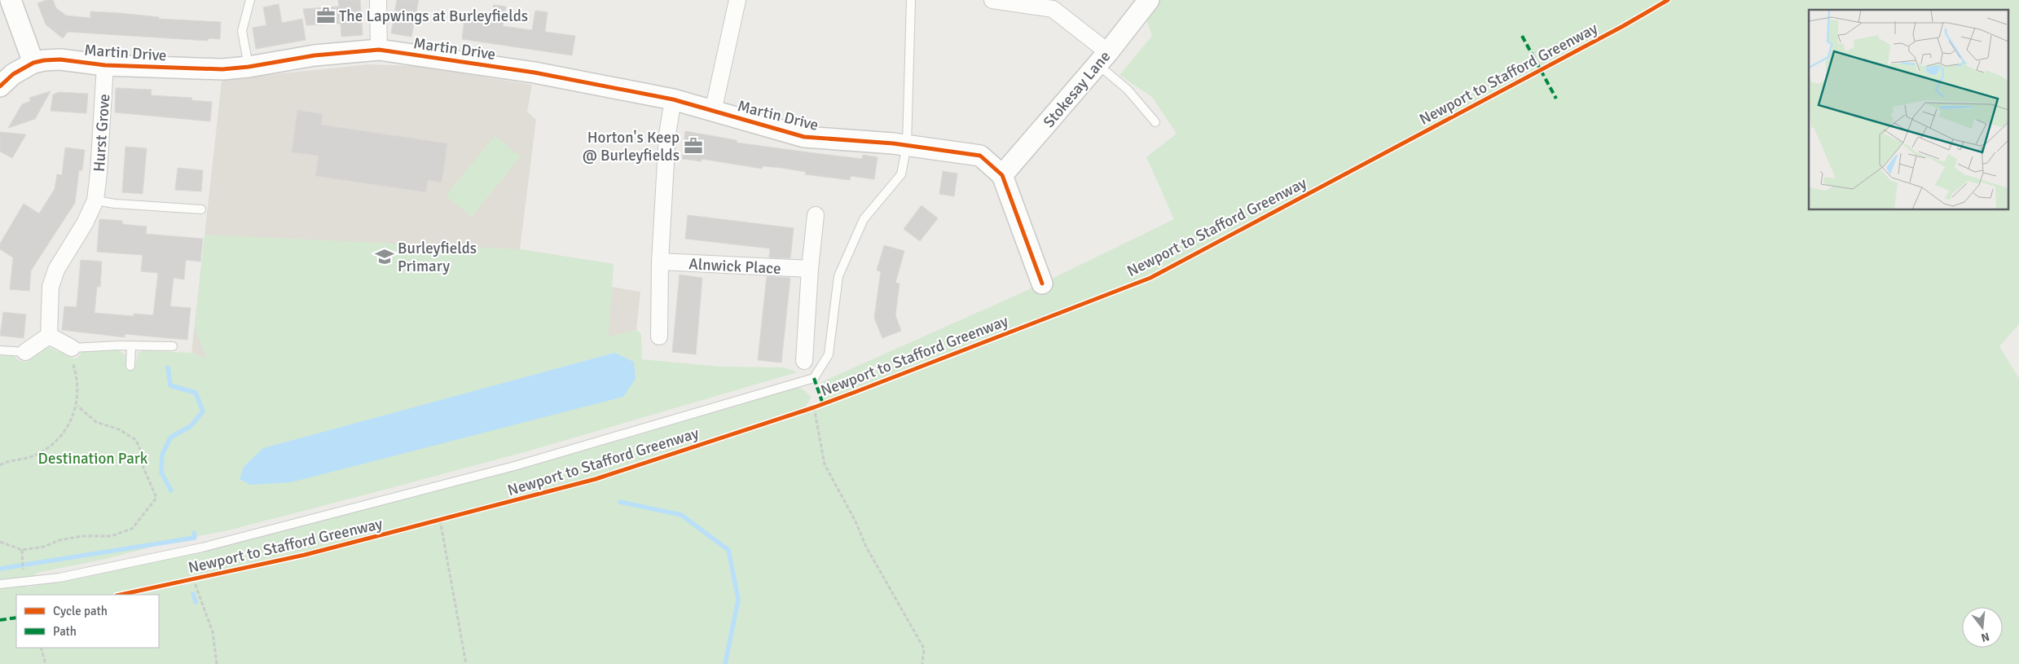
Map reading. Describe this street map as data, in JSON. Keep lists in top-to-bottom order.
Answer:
{
  "streets": {
    "street": [
      "Martin Drive",
      "Stokesay Lane",
      "Hurst Grove",
      "Alnwick Place"
    ],
    "cycle path": ["Newport to Stafford Greenway"]
  },
  "crossings": [
    ["Martin Drive", "Stokesay Lane"],
    ["Martin Drive", "Hurst Grove"]
  ],
  "parks": ["Destination Park"],
  "places": {
    "office": ["The Lapwings at Burleyfields", "Horton's Keep @ Burleyfields"],
    "school or university": ["Burleyfields Primary"]
  },
  "legend": ["Cycle path", "Path"],
  "north": "bottom"
}
